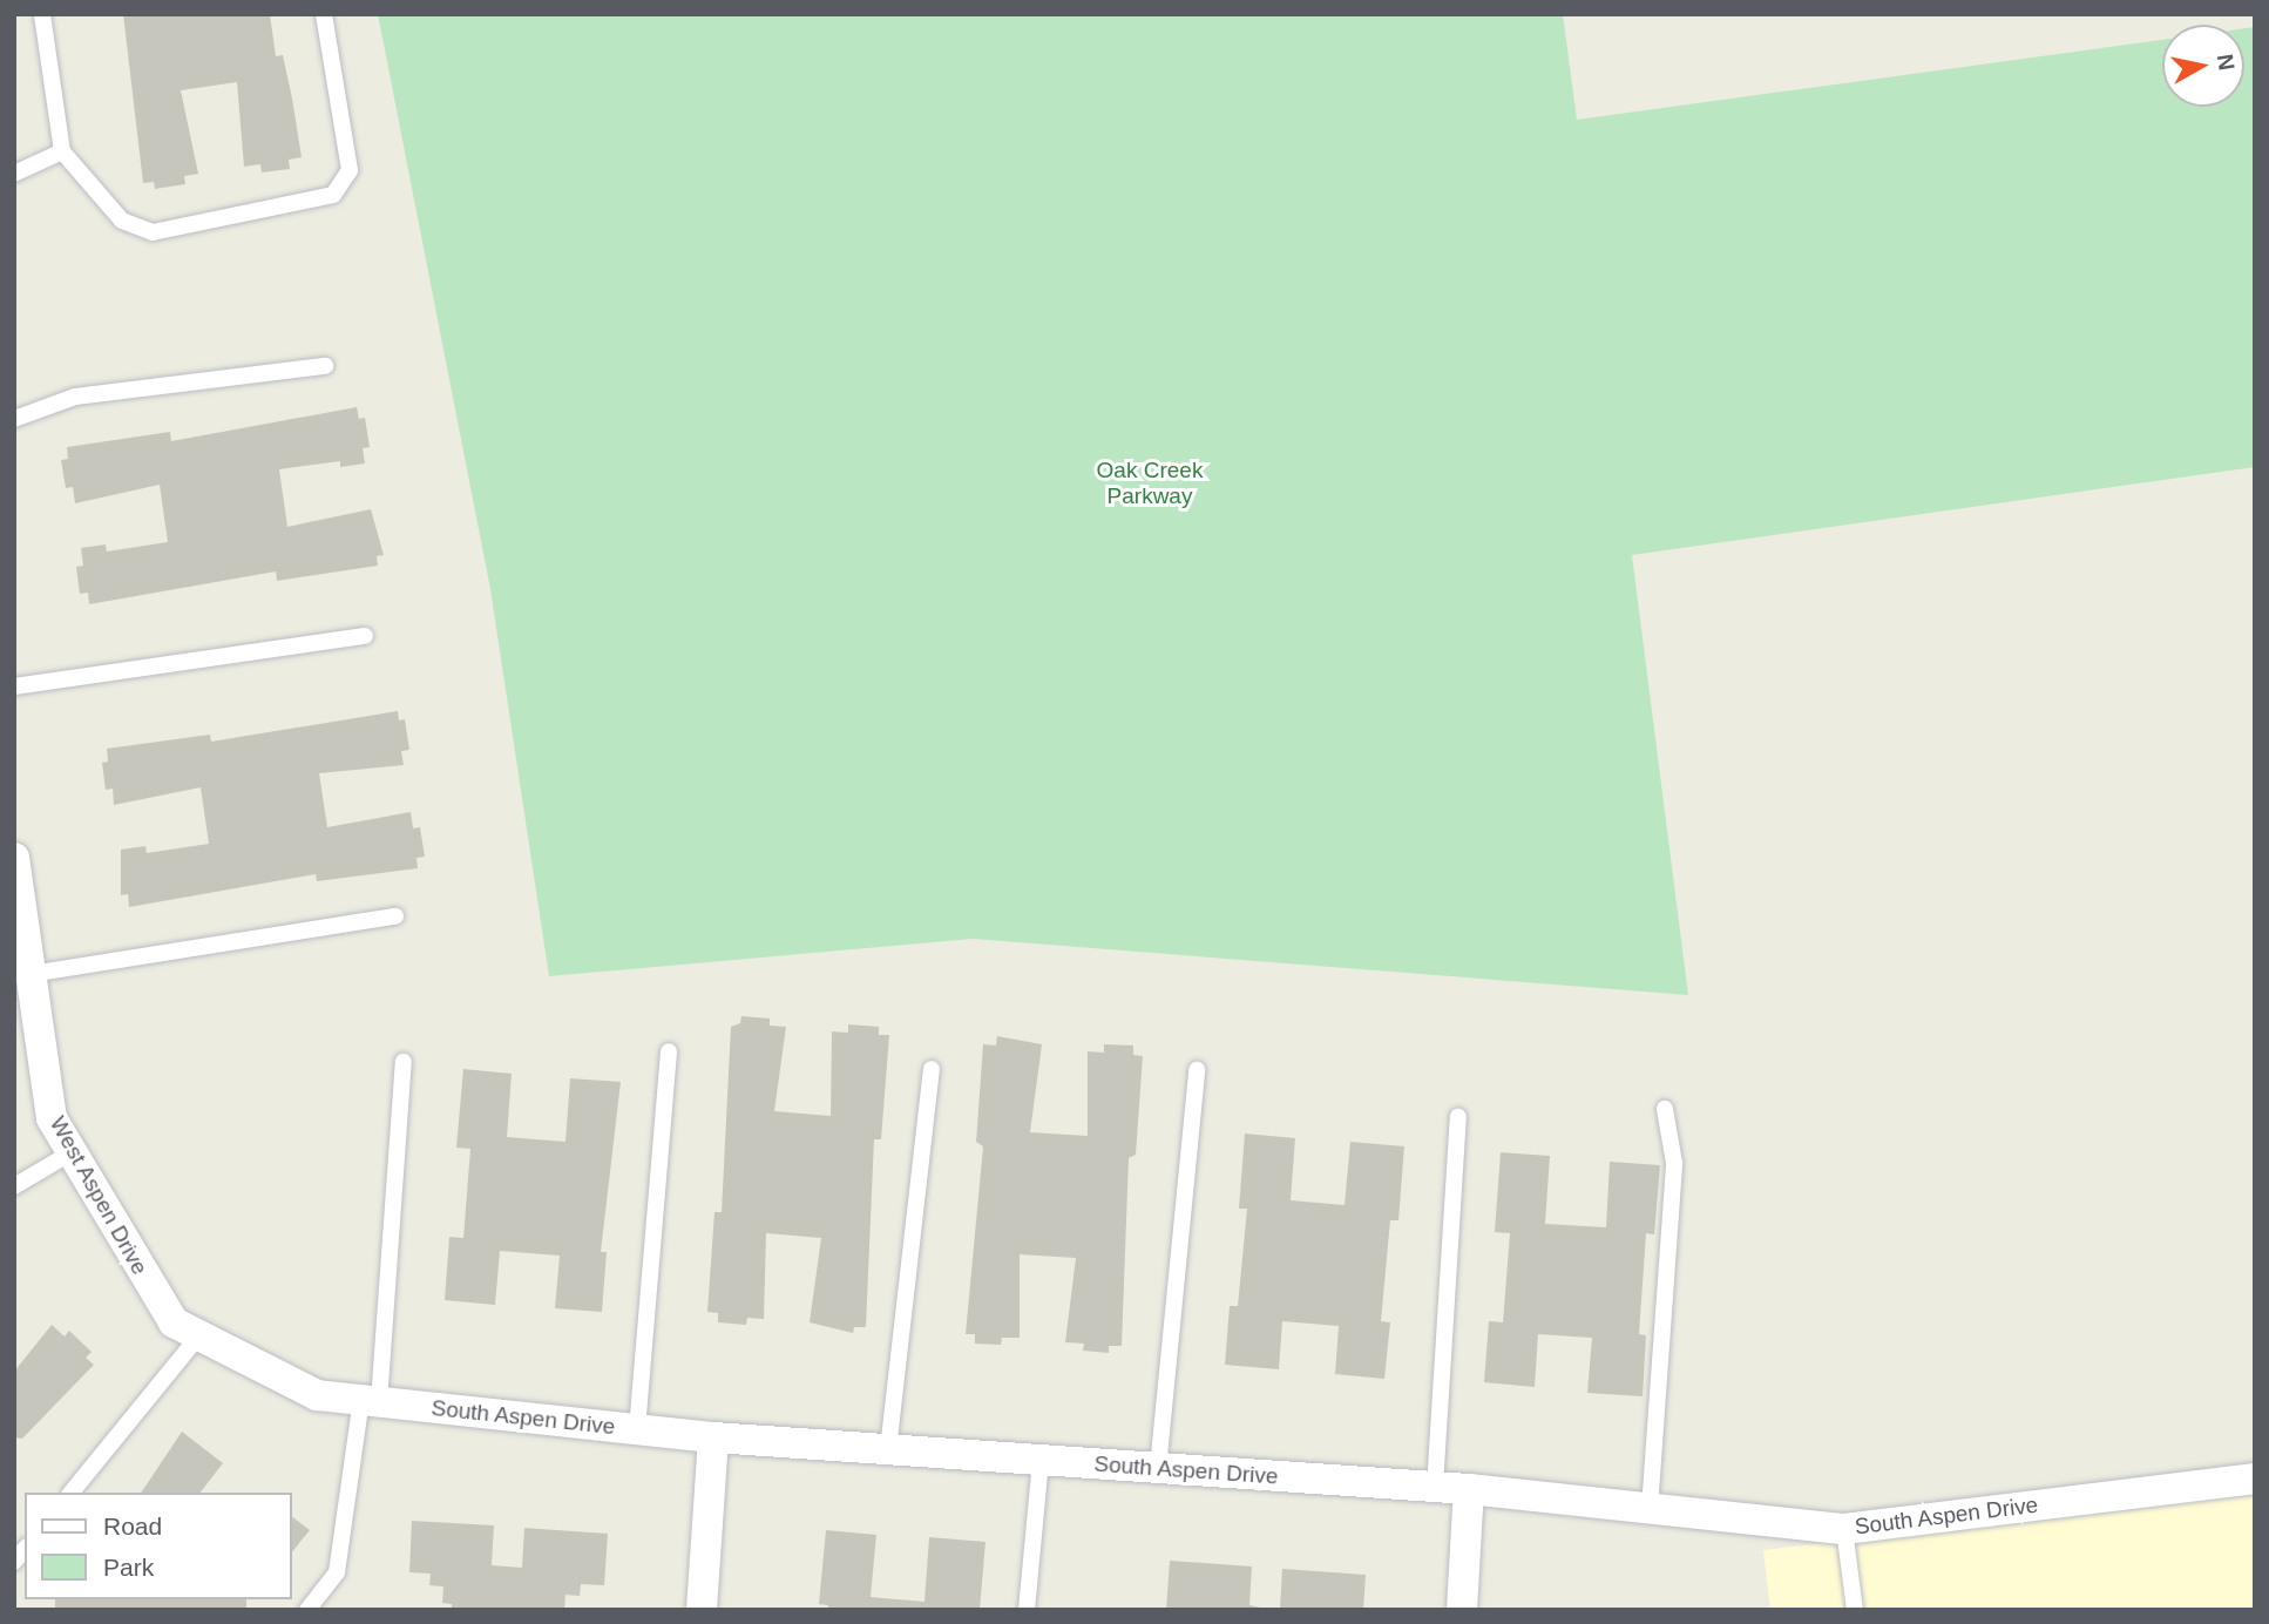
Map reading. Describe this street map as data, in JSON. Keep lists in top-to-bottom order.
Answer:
{
  "streets": {
    "street": ["West Aspen Drive", "South Aspen Drive"]
  },
  "crossings": [
    ["West Aspen Drive", "South Aspen Drive"]
  ],
  "parks": ["Oak Creek Parkway"],
  "legend": ["Road", "Park"],
  "north": "right"
}
